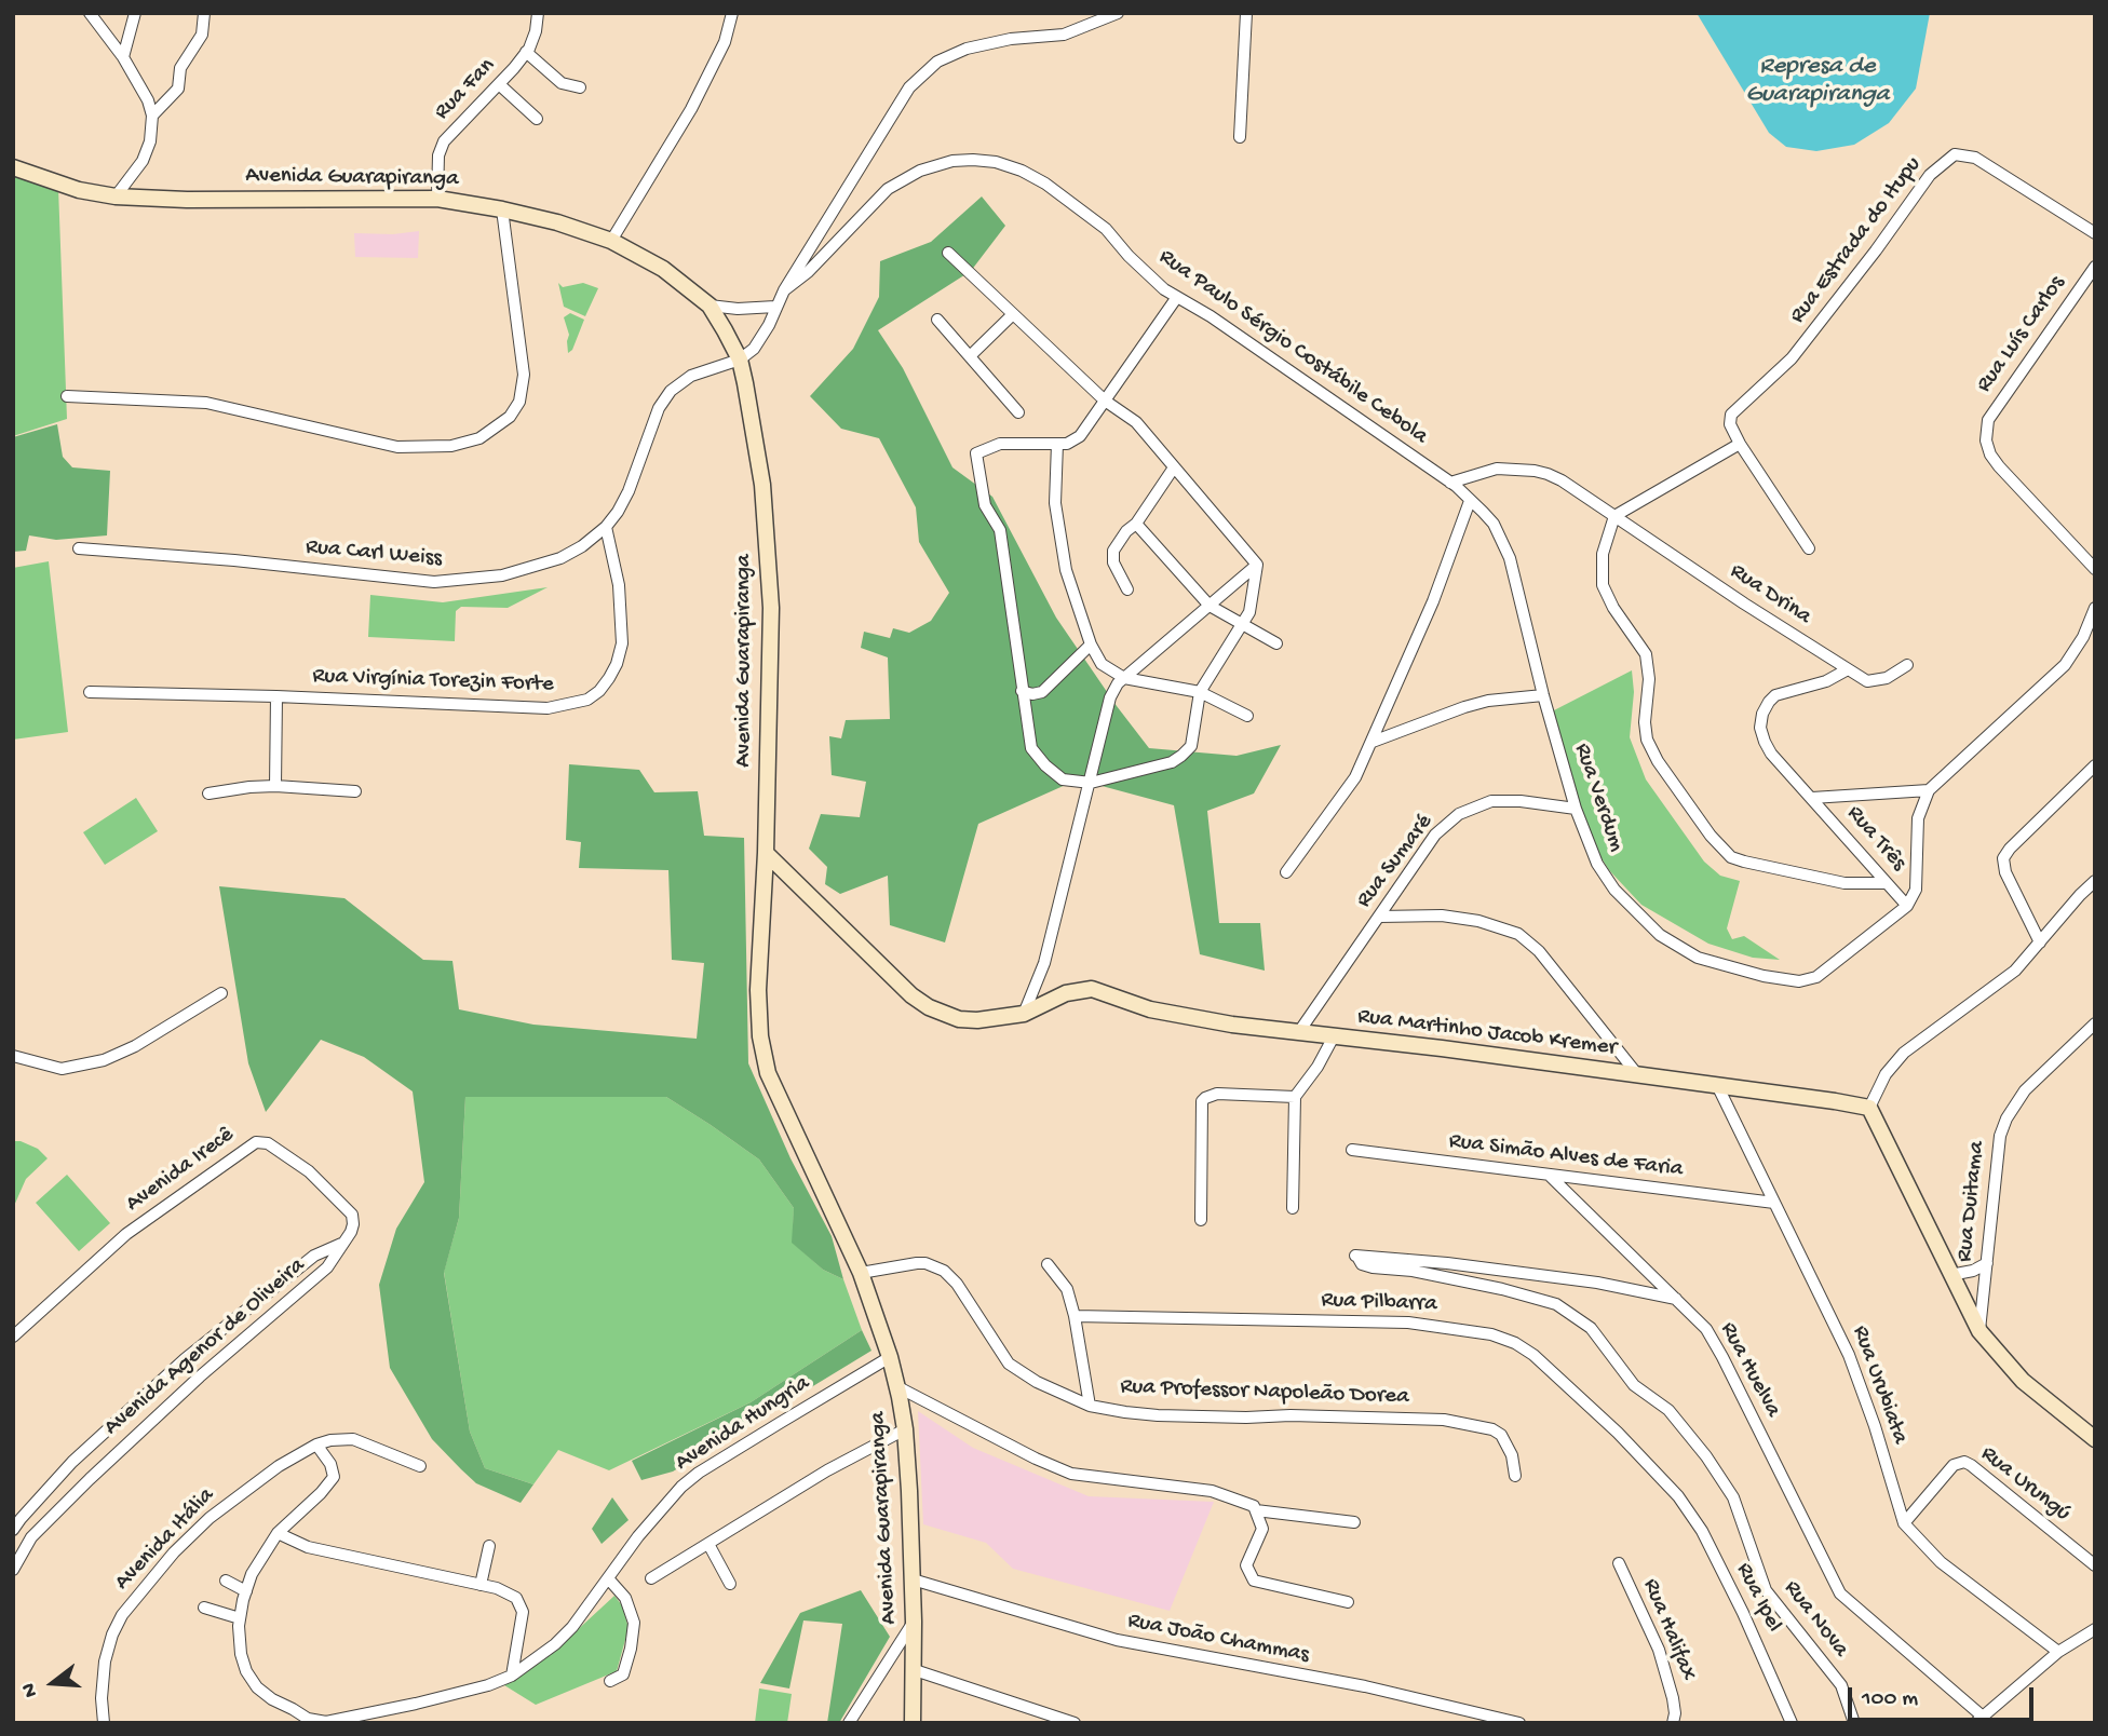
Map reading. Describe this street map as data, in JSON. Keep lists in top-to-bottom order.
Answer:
{
  "streets": {
    "main road": ["Avenida Guarapiranga", "Rua Martinho Jacob Kremer"],
    "street": [
      "Rua Fan",
      "Rua Estrada do Itupu",
      "Rua Luís Carlos",
      "Rua Paulo Sérgio Costábile Cebola",
      "Rua Carl Weiss",
      "Rua Drina",
      "Rua Virgínia Torezin Forte",
      "Rua Verdum",
      "Rua Três",
      "Rua Sumaré",
      "Rua Simão Alves de Faria",
      "Avenida Irecê",
      "Rua Duitama",
      "Rua Pilbarra",
      "Avenida Agenor de Oliveira",
      "Rua Huelva",
      "Rua Urubiata",
      "Rua Professor Napoleão Dorea",
      "Avenida Hungria",
      "Rua Urungú",
      "Avenida Itália",
      "Rua Ipel",
      "Rua Nova",
      "Rua Halifax",
      "Rua João Chammas"
    ]
  },
  "crossings": [
    ["Rua Fan", "Avenida Guarapiranga"],
    ["Avenida Guarapiranga", "Rua Carl Weiss"],
    ["Avenida Guarapiranga", "Rua Martinho Jacob Kremer"],
    ["Avenida Guarapiranga", "Rua Professor Napoleão Dorea"],
    ["Avenida Guarapiranga", "Avenida Hungria"],
    ["Avenida Guarapiranga", "Rua João Chammas"],
    ["Rua Paulo Sérgio Costábile Cebola", "Rua Verdum"],
    ["Rua Carl Weiss", "Rua Virgínia Torezin Forte"],
    ["Rua Drina", "Rua Três"],
    ["Rua Verdum", "Rua Três"],
    ["Rua Verdum", "Rua Sumaré"],
    ["Rua Sumaré", "Rua Martinho Jacob Kremer"],
    ["Rua Martinho Jacob Kremer", "Rua Urubiata"],
    ["Rua Simão Alves de Faria", "Rua Huelva"],
    ["Rua Simão Alves de Faria", "Rua Urubiata"],
    ["Avenida Irecê", "Avenida Agenor de Oliveira"],
    ["Rua Pilbarra", "Rua Ipel"],
    ["Rua Huelva", "Rua Nova"],
    ["Rua Urubiata", "Rua Urungú"],
    ["Avenida Hungria", "Avenida Itália"]
  ],
  "water": ["Represa de Guarapiranga"],
  "scale_bar": "100 m",
  "north": "left"
}
